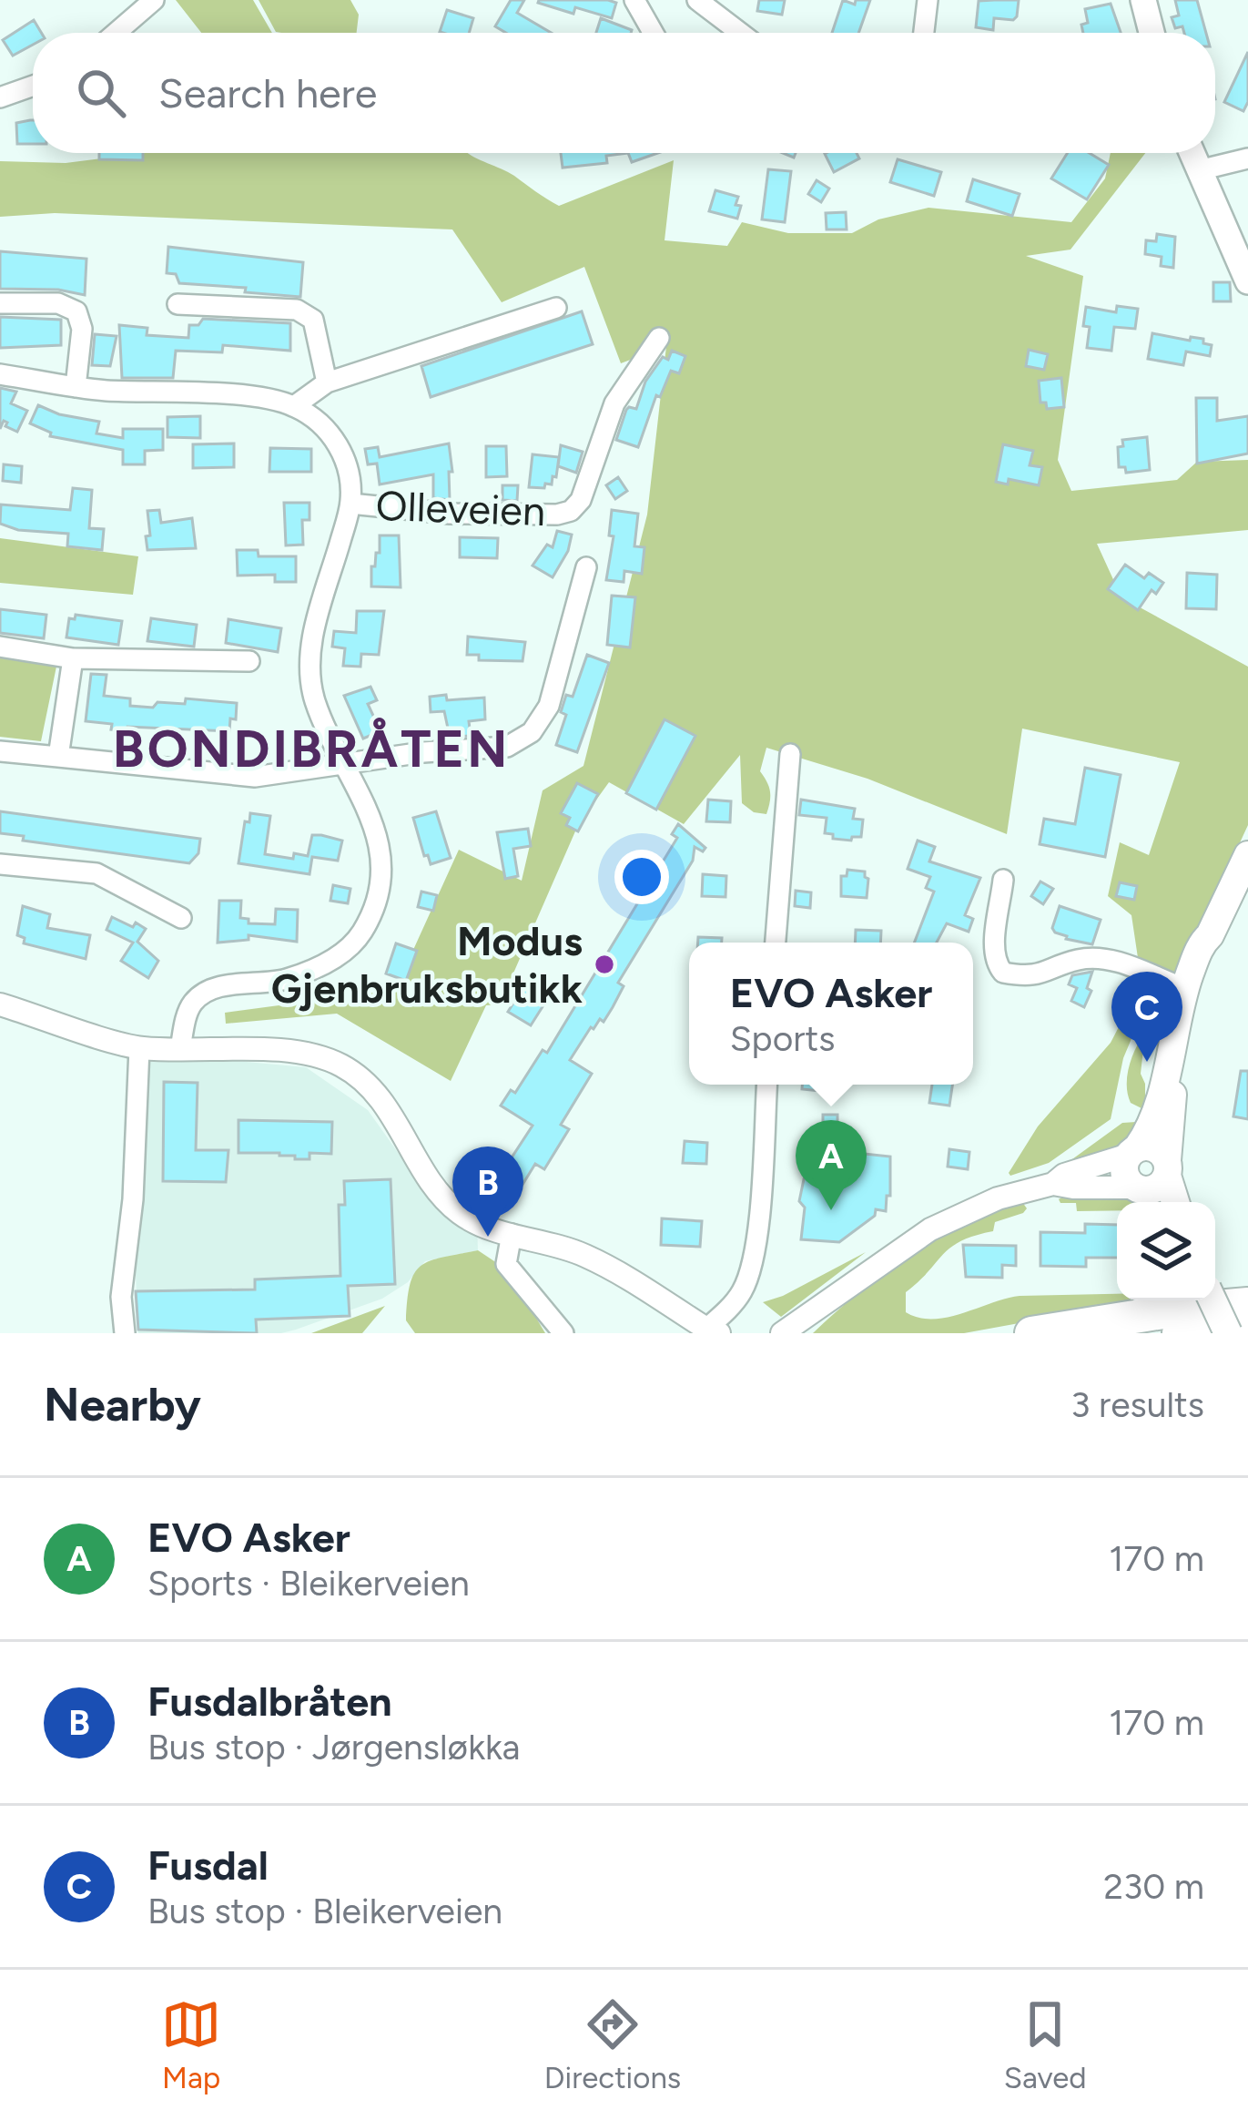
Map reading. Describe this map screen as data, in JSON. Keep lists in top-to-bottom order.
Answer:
{
  "streets": {
    "street": ["Olleveien"]
  },
  "districts": ["BONDIBRÅTEN"],
  "places": ["Modus Gjenbruksbutikk"],
  "page": {
    "search": "Search here",
    "popup": ["EVO Asker", "Sports"],
    "pins": ["C", "A", "B"],
    "heading": ["Nearby", "3 results"],
    "list": [
      {
        "mark": "A",
        "name": "EVO Asker",
        "note": "Sports · Bleikerveien",
        "value": "170 m"
      },
      {
        "mark": "B",
        "name": "Fusdalbråten",
        "note": "Bus stop · Jørgensløkka",
        "value": "170 m"
      },
      {
        "mark": "C",
        "name": "Fusdal",
        "note": "Bus stop · Bleikerveien",
        "value": "230 m"
      }
    ],
    "nav": ["Map", "Directions", "Saved"]
  }
}
